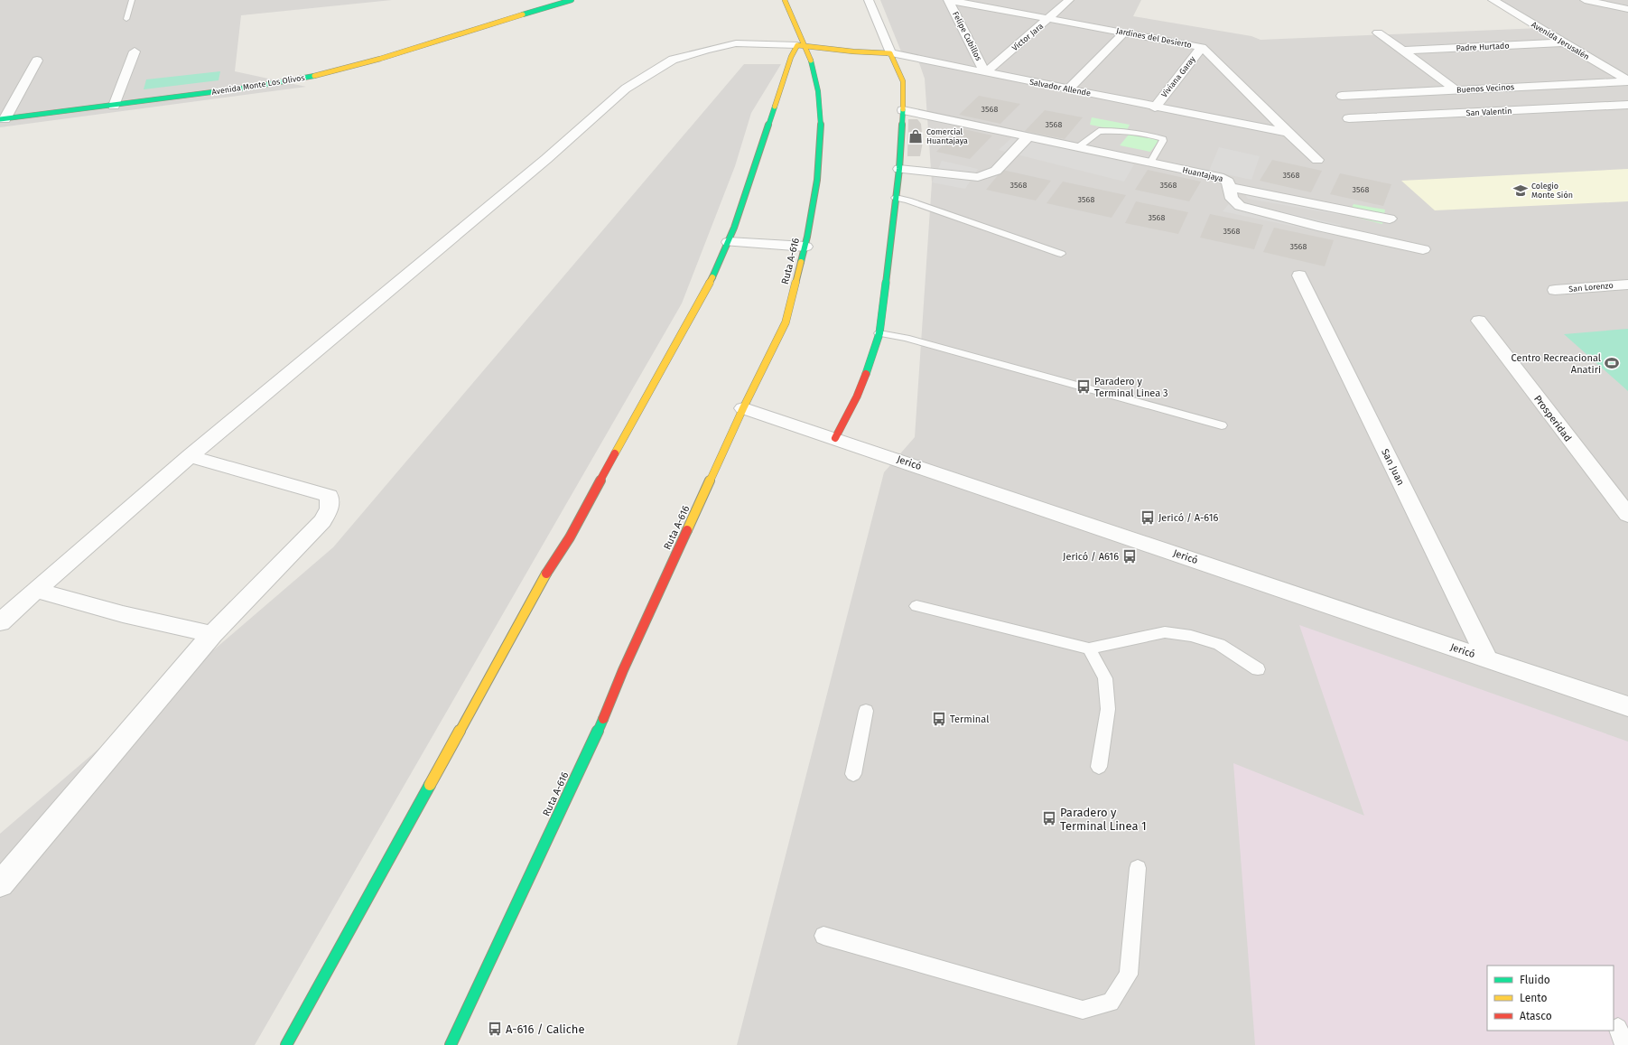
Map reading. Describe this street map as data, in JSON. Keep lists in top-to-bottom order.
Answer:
{
  "streets": {
    "street": [
      "Felipe Cubillos",
      "Víctor Jara",
      "Jardines del Desierto",
      "Avenida Jerusalén",
      "Padre Hurtado",
      "Viviana Garay",
      "Avenida Monte Los Olivos",
      "Salvador Allende",
      "Buenos Vecinos",
      "San Valentín",
      "Huantajaya",
      "Ruta A-616",
      "San Lorenzo",
      "Prosperidad",
      "Jericó",
      "San Juan"
    ]
  },
  "crossings": [
    ["Felipe Cubillos", "Víctor Jara"],
    ["Felipe Cubillos", "Jardines del Desierto"],
    ["Felipe Cubillos", "Salvador Allende"],
    ["Víctor Jara", "Jardines del Desierto"],
    ["Víctor Jara", "Salvador Allende"],
    ["Jardines del Desierto", "Viviana Garay"],
    ["Jardines del Desierto", "Salvador Allende"],
    ["Avenida Jerusalén", "Padre Hurtado"],
    ["Avenida Jerusalén", "Buenos Vecinos"],
    ["Viviana Garay", "Salvador Allende"],
    ["Ruta A-616", "Jericó"],
    ["Jericó", "San Juan"]
  ],
  "places": {
    "shop": ["Comercial Huantajaya"],
    "school or university": ["Colegio Monte Sión"],
    "sports": ["Centro Recreacional Anatiri"],
    "bus stop": [
      "Paradero y Terminal Linea 3",
      "Jericó / A-616",
      "Jericó / A616",
      "Terminal",
      "Paradero y Terminal Linea 1",
      "A-616 / Caliche"
    ]
  },
  "house_numbers": [
    "3568",
    "3568",
    "3568",
    "3568",
    "3568",
    "3568",
    "3568",
    "3568",
    "3568",
    "3568"
  ],
  "legend": ["Fluido", "Lento", "Atasco"]
}
